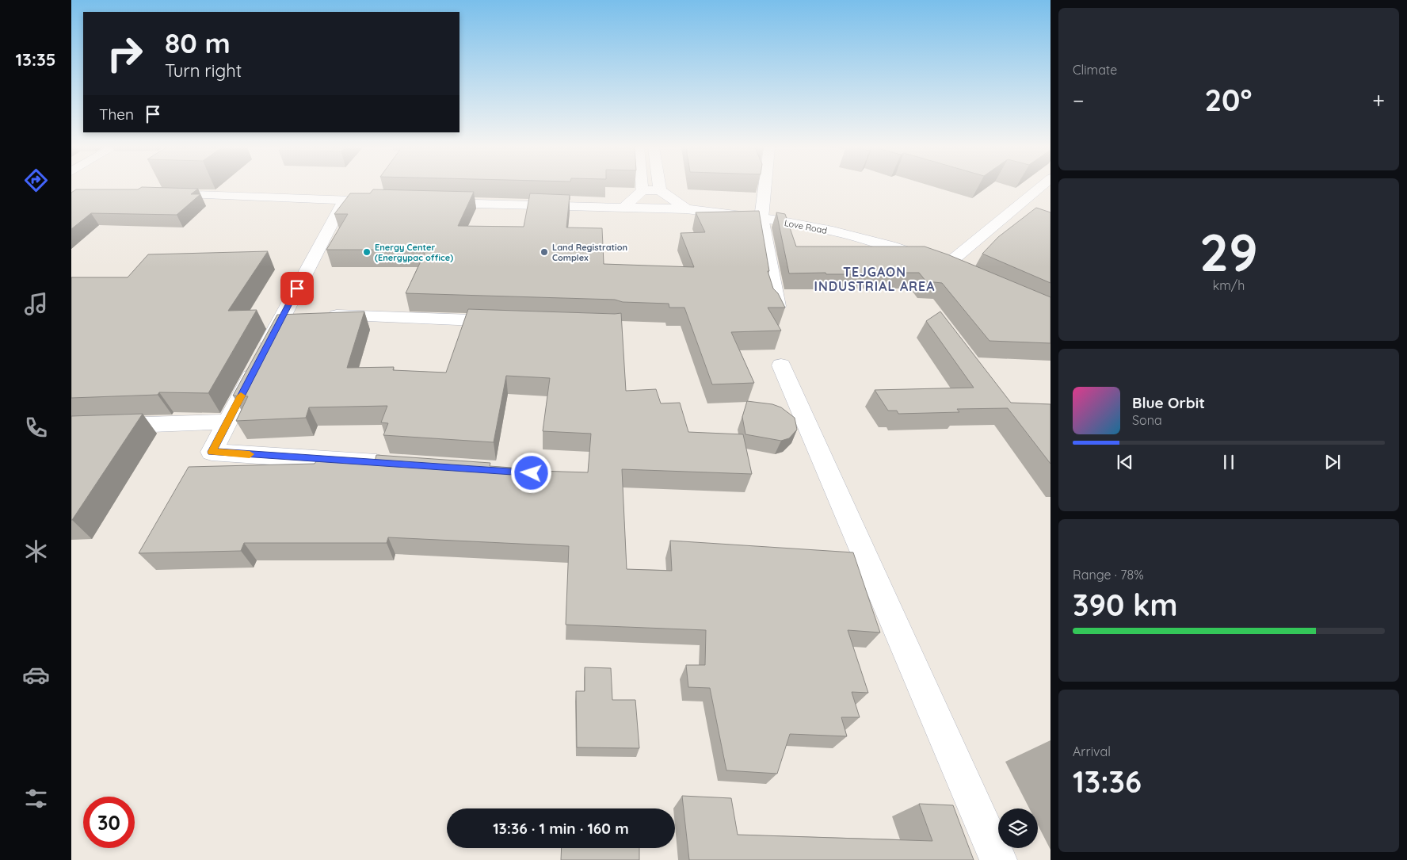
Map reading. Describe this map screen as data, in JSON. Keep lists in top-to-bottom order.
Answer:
{
  "streets": {
    "street": ["Love Road"]
  },
  "districts": ["TEJGAON INDUSTRIAL AREA"],
  "places": ["Energy Center (Energypac office)", "Land Registration Complex"],
  "page": {
    "tabs": "13:35",
    "tile": [
      "Climate",
      ["29", "km/h"],
      ["Range · 78%", "390 km"],
      ["Arrival", "13:36"]
    ],
    "turn": ["80 m", "Turn right"],
    "heat": ["−", "20°", "+"],
    "then": "Then",
    "song": ["Blue Orbit", "Sona"],
    "limit": "30",
    "trip": "13:36 · 1 min · 160 m"
  }
}
